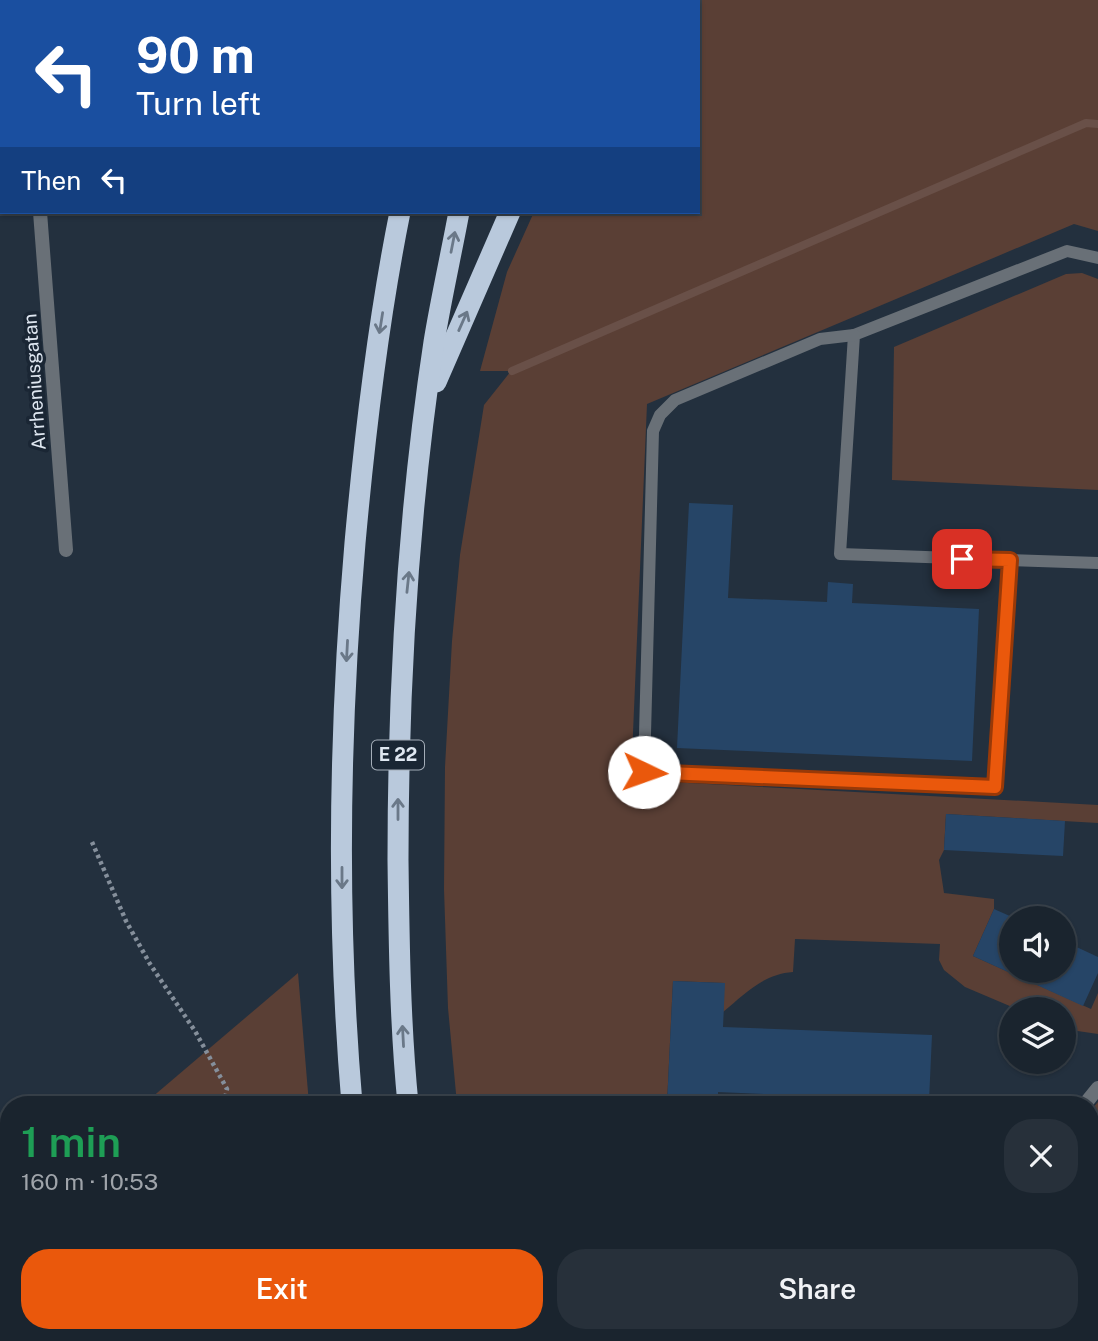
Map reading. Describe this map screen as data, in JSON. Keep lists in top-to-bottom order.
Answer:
{
  "streets": {
    "highway": ["E 22"],
    "street": ["Arrheniusgatan"]
  },
  "page": {
    "turn": ["90 m", "Turn left"],
    "then": "Then",
    "heading": ["1 min", "160 m · 10:53"],
    "buttons": ["Exit", "Share"]
  }
}
